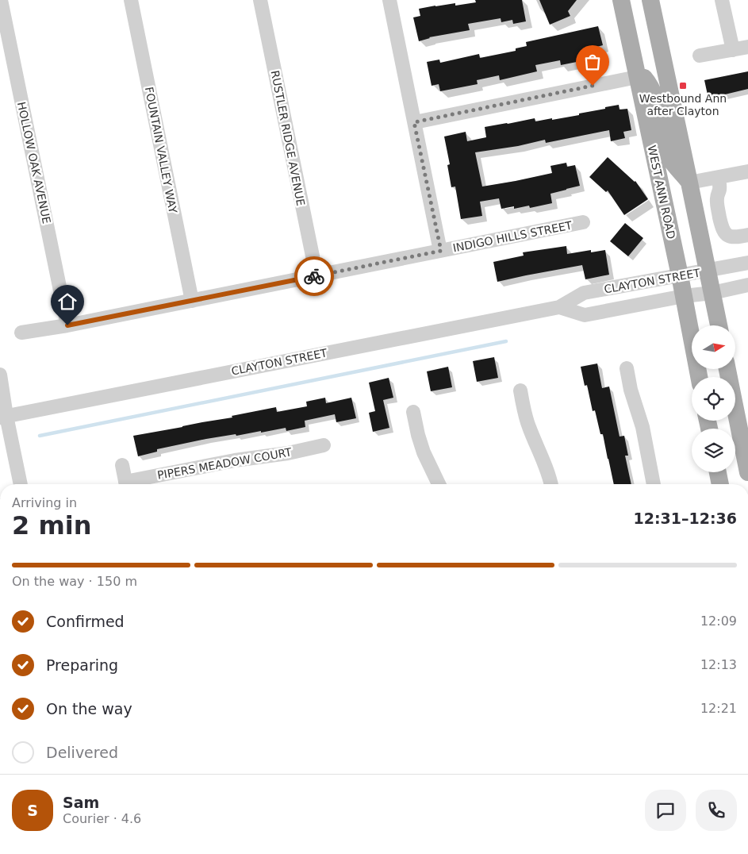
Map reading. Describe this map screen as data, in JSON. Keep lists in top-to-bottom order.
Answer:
{
  "streets": {
    "main road": ["WEST ANN ROAD"],
    "street": [
      "RUSTLER RIDGE AVENUE",
      "FOUNTAIN VALLEY WAY",
      "HOLLOW OAK AVENUE",
      "INDIGO HILLS STREET",
      "CLAYTON STREET",
      "PIPERS MEADOW COURT"
    ]
  },
  "crossings": [
    ["RUSTLER RIDGE AVENUE", "INDIGO HILLS STREET"],
    ["FOUNTAIN VALLEY WAY", "INDIGO HILLS STREET"],
    ["HOLLOW OAK AVENUE", "INDIGO HILLS STREET"],
    ["WEST ANN ROAD", "CLAYTON STREET"]
  ],
  "places": {
    "transit": ["Westbound Ann after Clayton"]
  },
  "north": "right",
  "page": {
    "heading": ["2 min", "Arriving in", "12:31–12:36"],
    "panel": ["Sam", "Courier · 4.6"],
    "bar": "On the way · 150 m",
    "list": [
      ["Confirmed", "12:09"],
      ["Preparing", "12:13"],
      ["On the way", "12:21"],
      "Delivered"
    ],
    "round": "S"
  }
}
